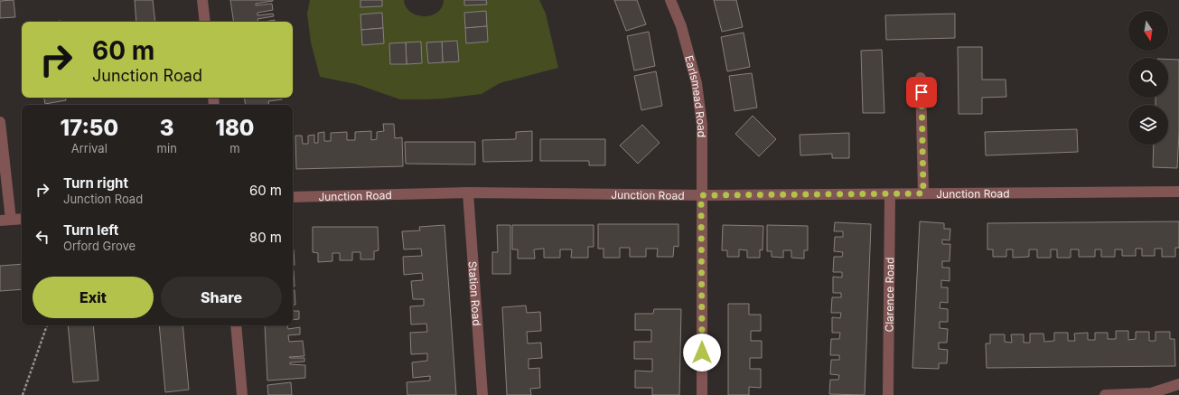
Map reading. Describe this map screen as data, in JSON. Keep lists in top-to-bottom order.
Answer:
{
  "streets": {
    "street": [
      "Earlsmead Road",
      "Junction Road",
      "Station Road",
      "Clarence Road"
    ]
  },
  "crossings": [
    ["Earlsmead Road", "Junction Road"],
    ["Junction Road", "Station Road"],
    ["Junction Road", "Clarence Road"]
  ],
  "north": "bottom",
  "page": {
    "turn": ["60 m", "Junction Road"],
    "eta": [
      "17:50",
      "Arrival",
      "3",
      "min",
      "180",
      "m"
    ],
    "list": [
      {
        "name": "Turn right",
        "note": "Junction Road",
        "value": "60 m"
      },
      {
        "name": "Turn left",
        "note": "Orford Grove",
        "value": "80 m"
      }
    ],
    "buttons": ["Exit", "Share"]
  }
}
